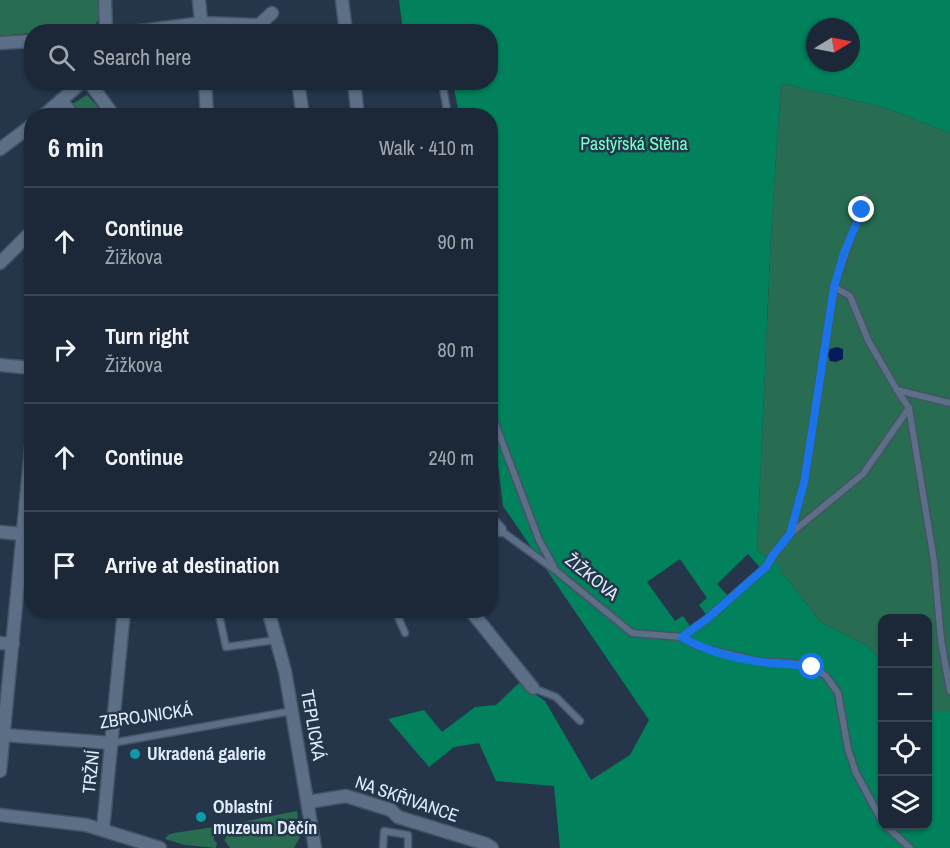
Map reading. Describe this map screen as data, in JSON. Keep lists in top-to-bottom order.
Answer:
{
  "streets": {
    "street": [
      "ZBROJNICKÁ",
      "TEPLICKÁ",
      "TRŽNÍ",
      "NA SKŘIVANCE"
    ],
    "lane": ["ŽIŽKOVA"]
  },
  "crossings": [
    ["ZBROJNICKÁ", "TEPLICKÁ"],
    ["ZBROJNICKÁ", "TRŽNÍ"],
    ["TEPLICKÁ", "NA SKŘIVANCE"]
  ],
  "parks": ["Pastýřská Stěna"],
  "places": ["Ukradená galerie", "Oblastní muzeum Děčín"],
  "north": "right",
  "page": {
    "search": "Search here",
    "heading": ["6 min", "Walk · 410 m"],
    "list": [
      ["Continue", "Žižkova", "90 m"],
      ["Turn right", "Žižkova", "80 m"],
      ["Continue", "240 m"],
      "Arrive at destination"
    ],
    "map_buttons": ["+", "−"]
  }
}
